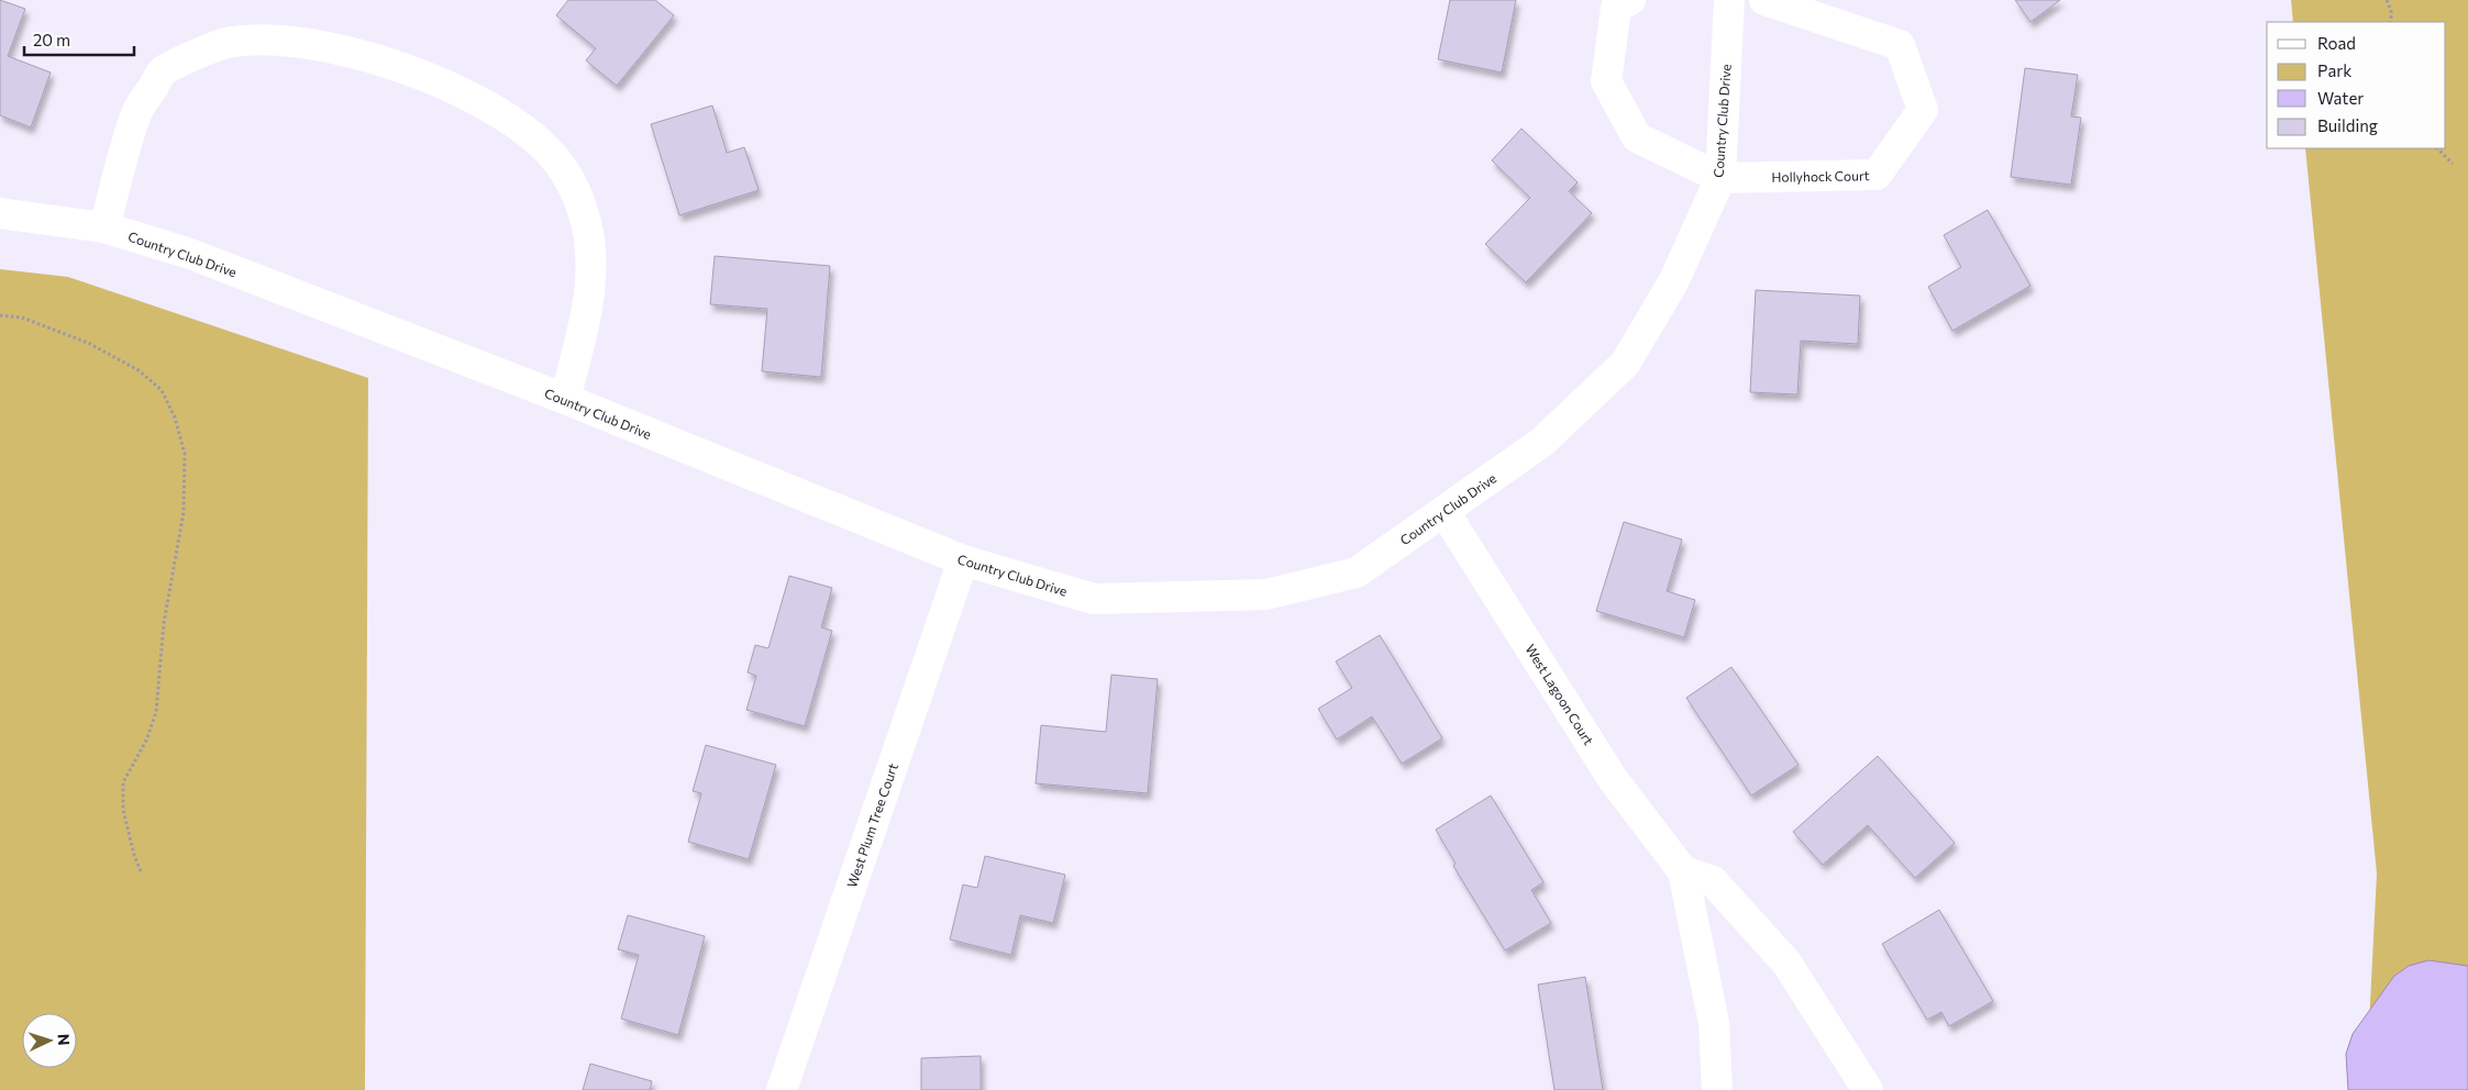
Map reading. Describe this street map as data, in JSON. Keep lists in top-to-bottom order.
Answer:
{
  "streets": {
    "street": [
      "Country Club Drive",
      "Hollyhock Court",
      "West Lagoon Court",
      "West Plum Tree Court"
    ]
  },
  "crossings": [
    ["Country Club Drive", "Hollyhock Court"],
    ["Country Club Drive", "West Lagoon Court"],
    ["Country Club Drive", "West Plum Tree Court"]
  ],
  "legend": [
    "Road",
    "Park",
    "Water",
    "Building"
  ],
  "scale_bar": "20 m",
  "north": "right"
}
